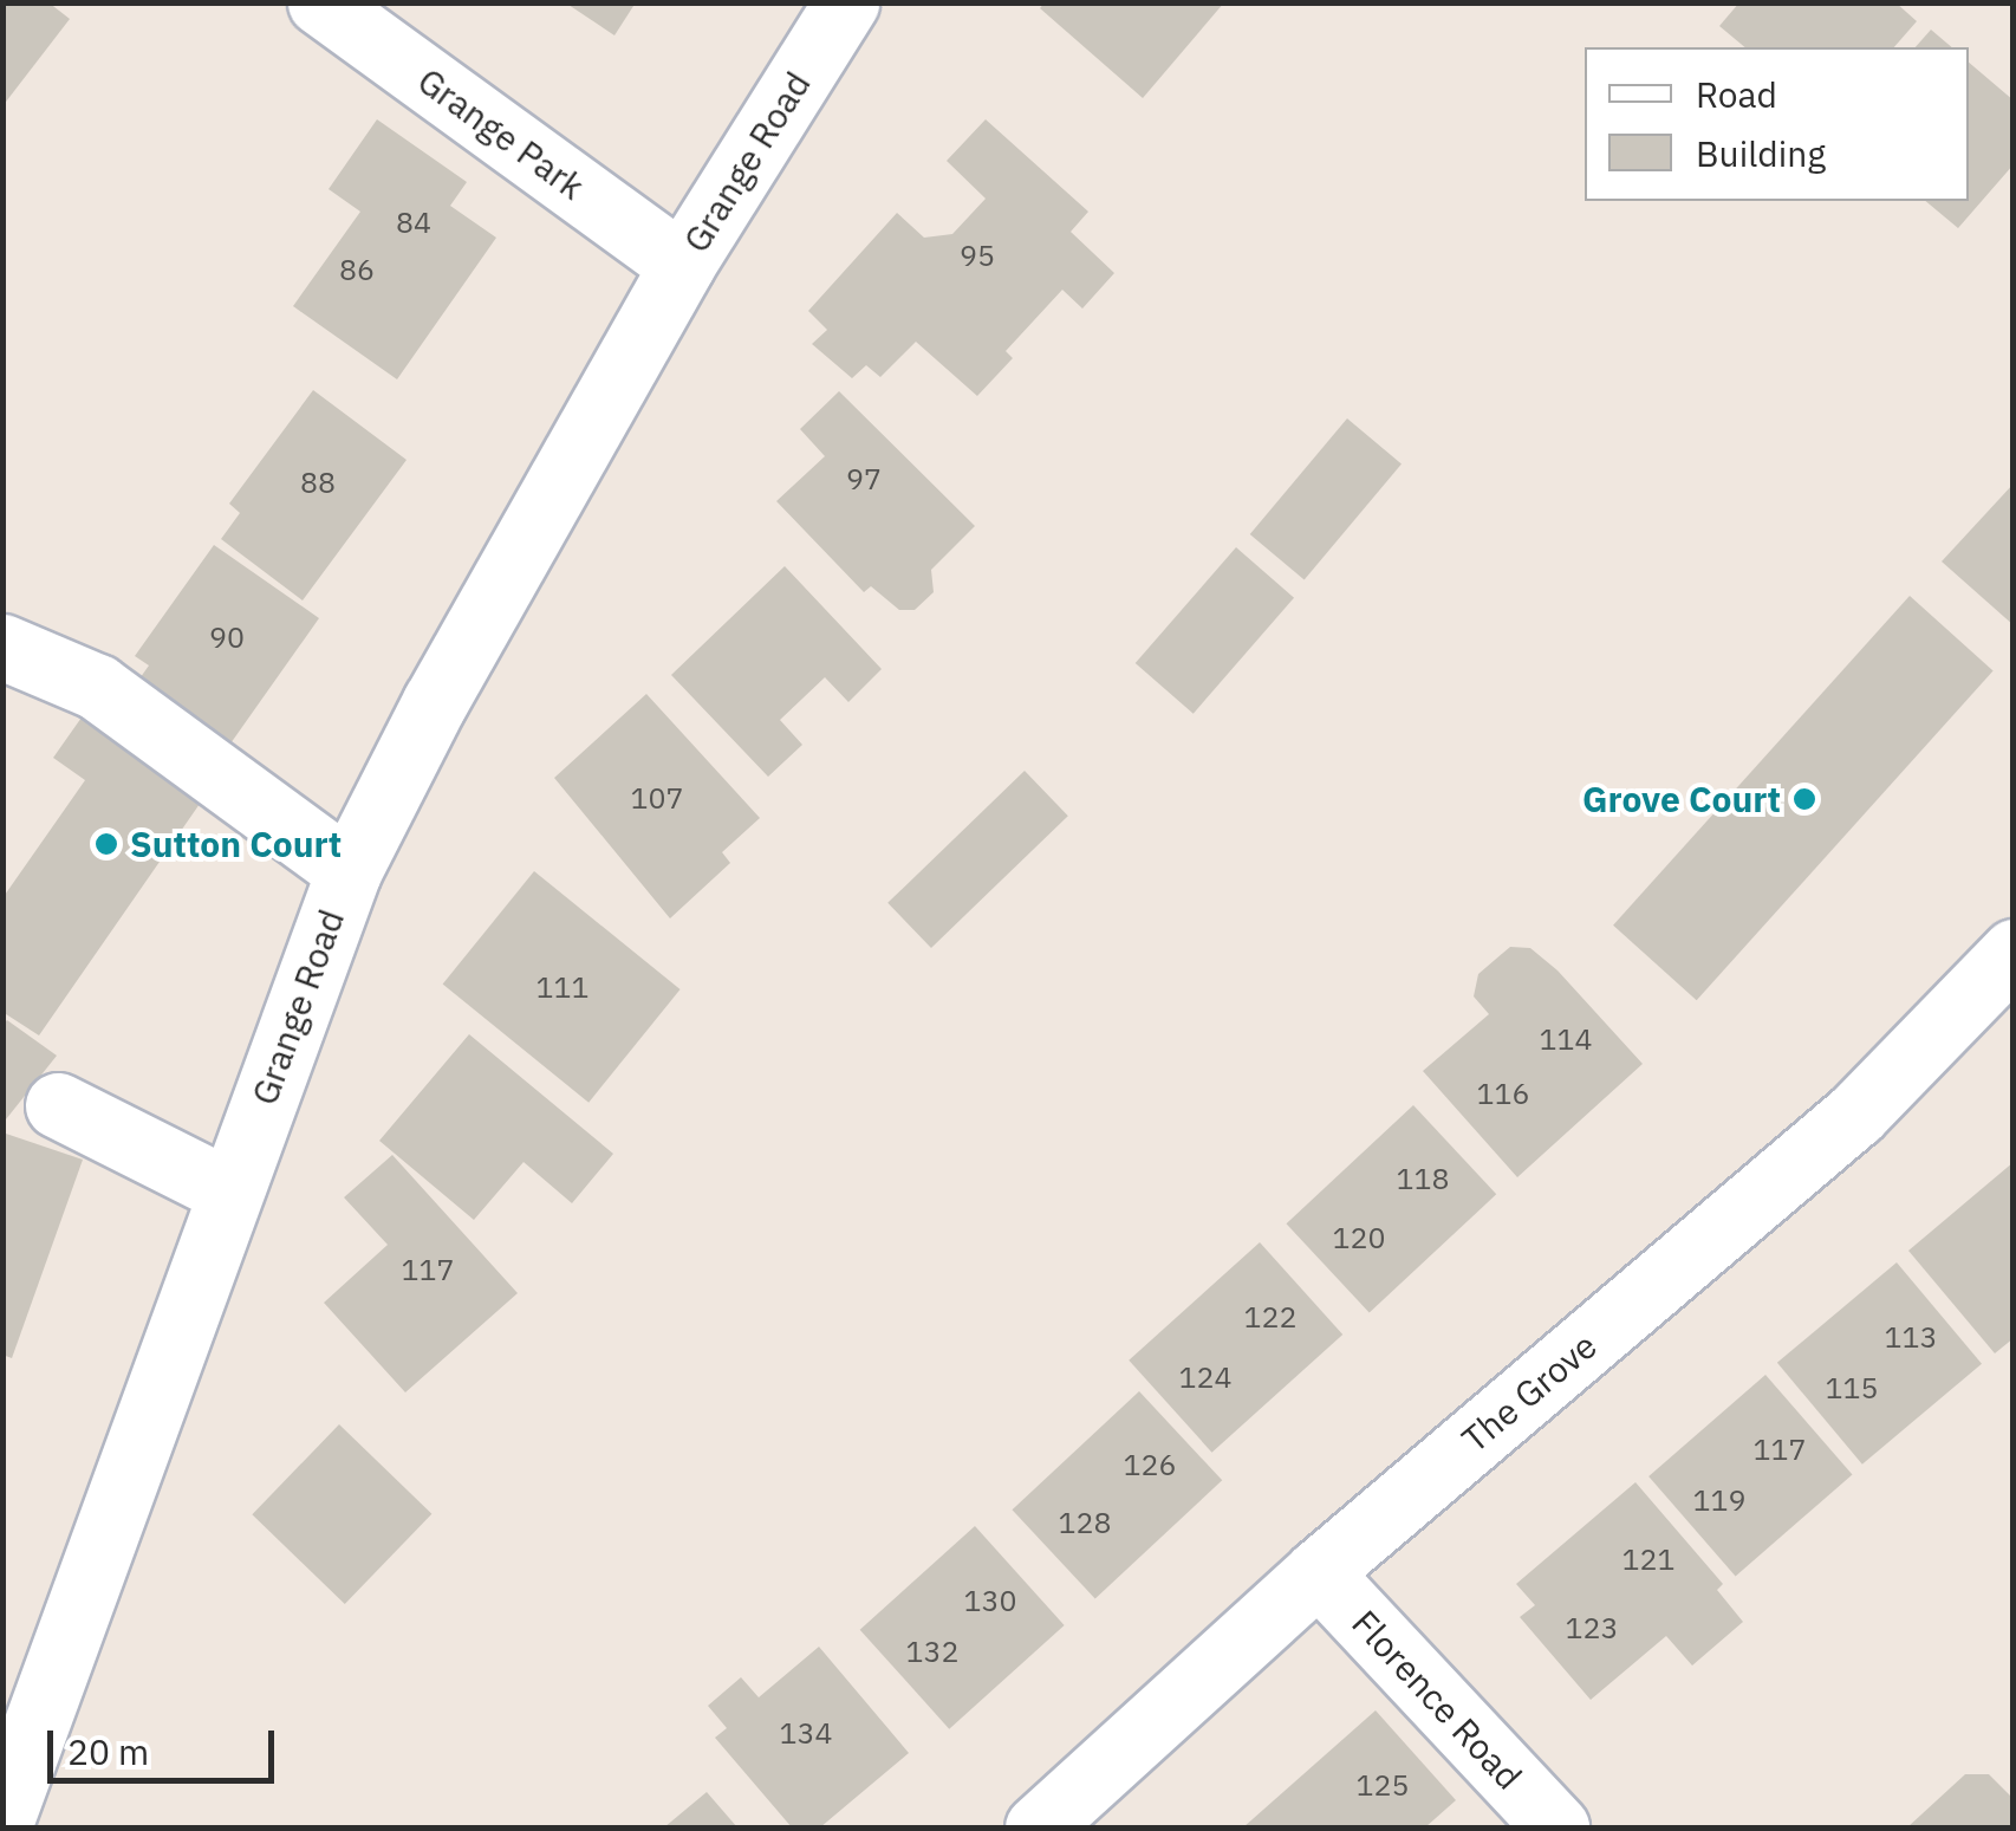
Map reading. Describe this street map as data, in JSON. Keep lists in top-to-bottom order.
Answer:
{
  "streets": {
    "street": [
      "Grange Park",
      "Grange Road",
      "The Grove",
      "Florence Road"
    ]
  },
  "crossings": [
    ["Grange Park", "Grange Road"],
    ["The Grove", "Florence Road"]
  ],
  "places": ["Grove Court", "Sutton Court"],
  "house_numbers": [
    "84",
    "95",
    "86",
    "97",
    "88",
    "90",
    "107",
    "111",
    "114",
    "116",
    "118",
    "120",
    "117",
    "122",
    "113",
    "124",
    "115",
    "117",
    "126",
    "119",
    "128",
    "121",
    "130",
    "123",
    "132",
    "134",
    "125"
  ],
  "legend": ["Road", "Building"],
  "scale_bar": "20 m"
}
